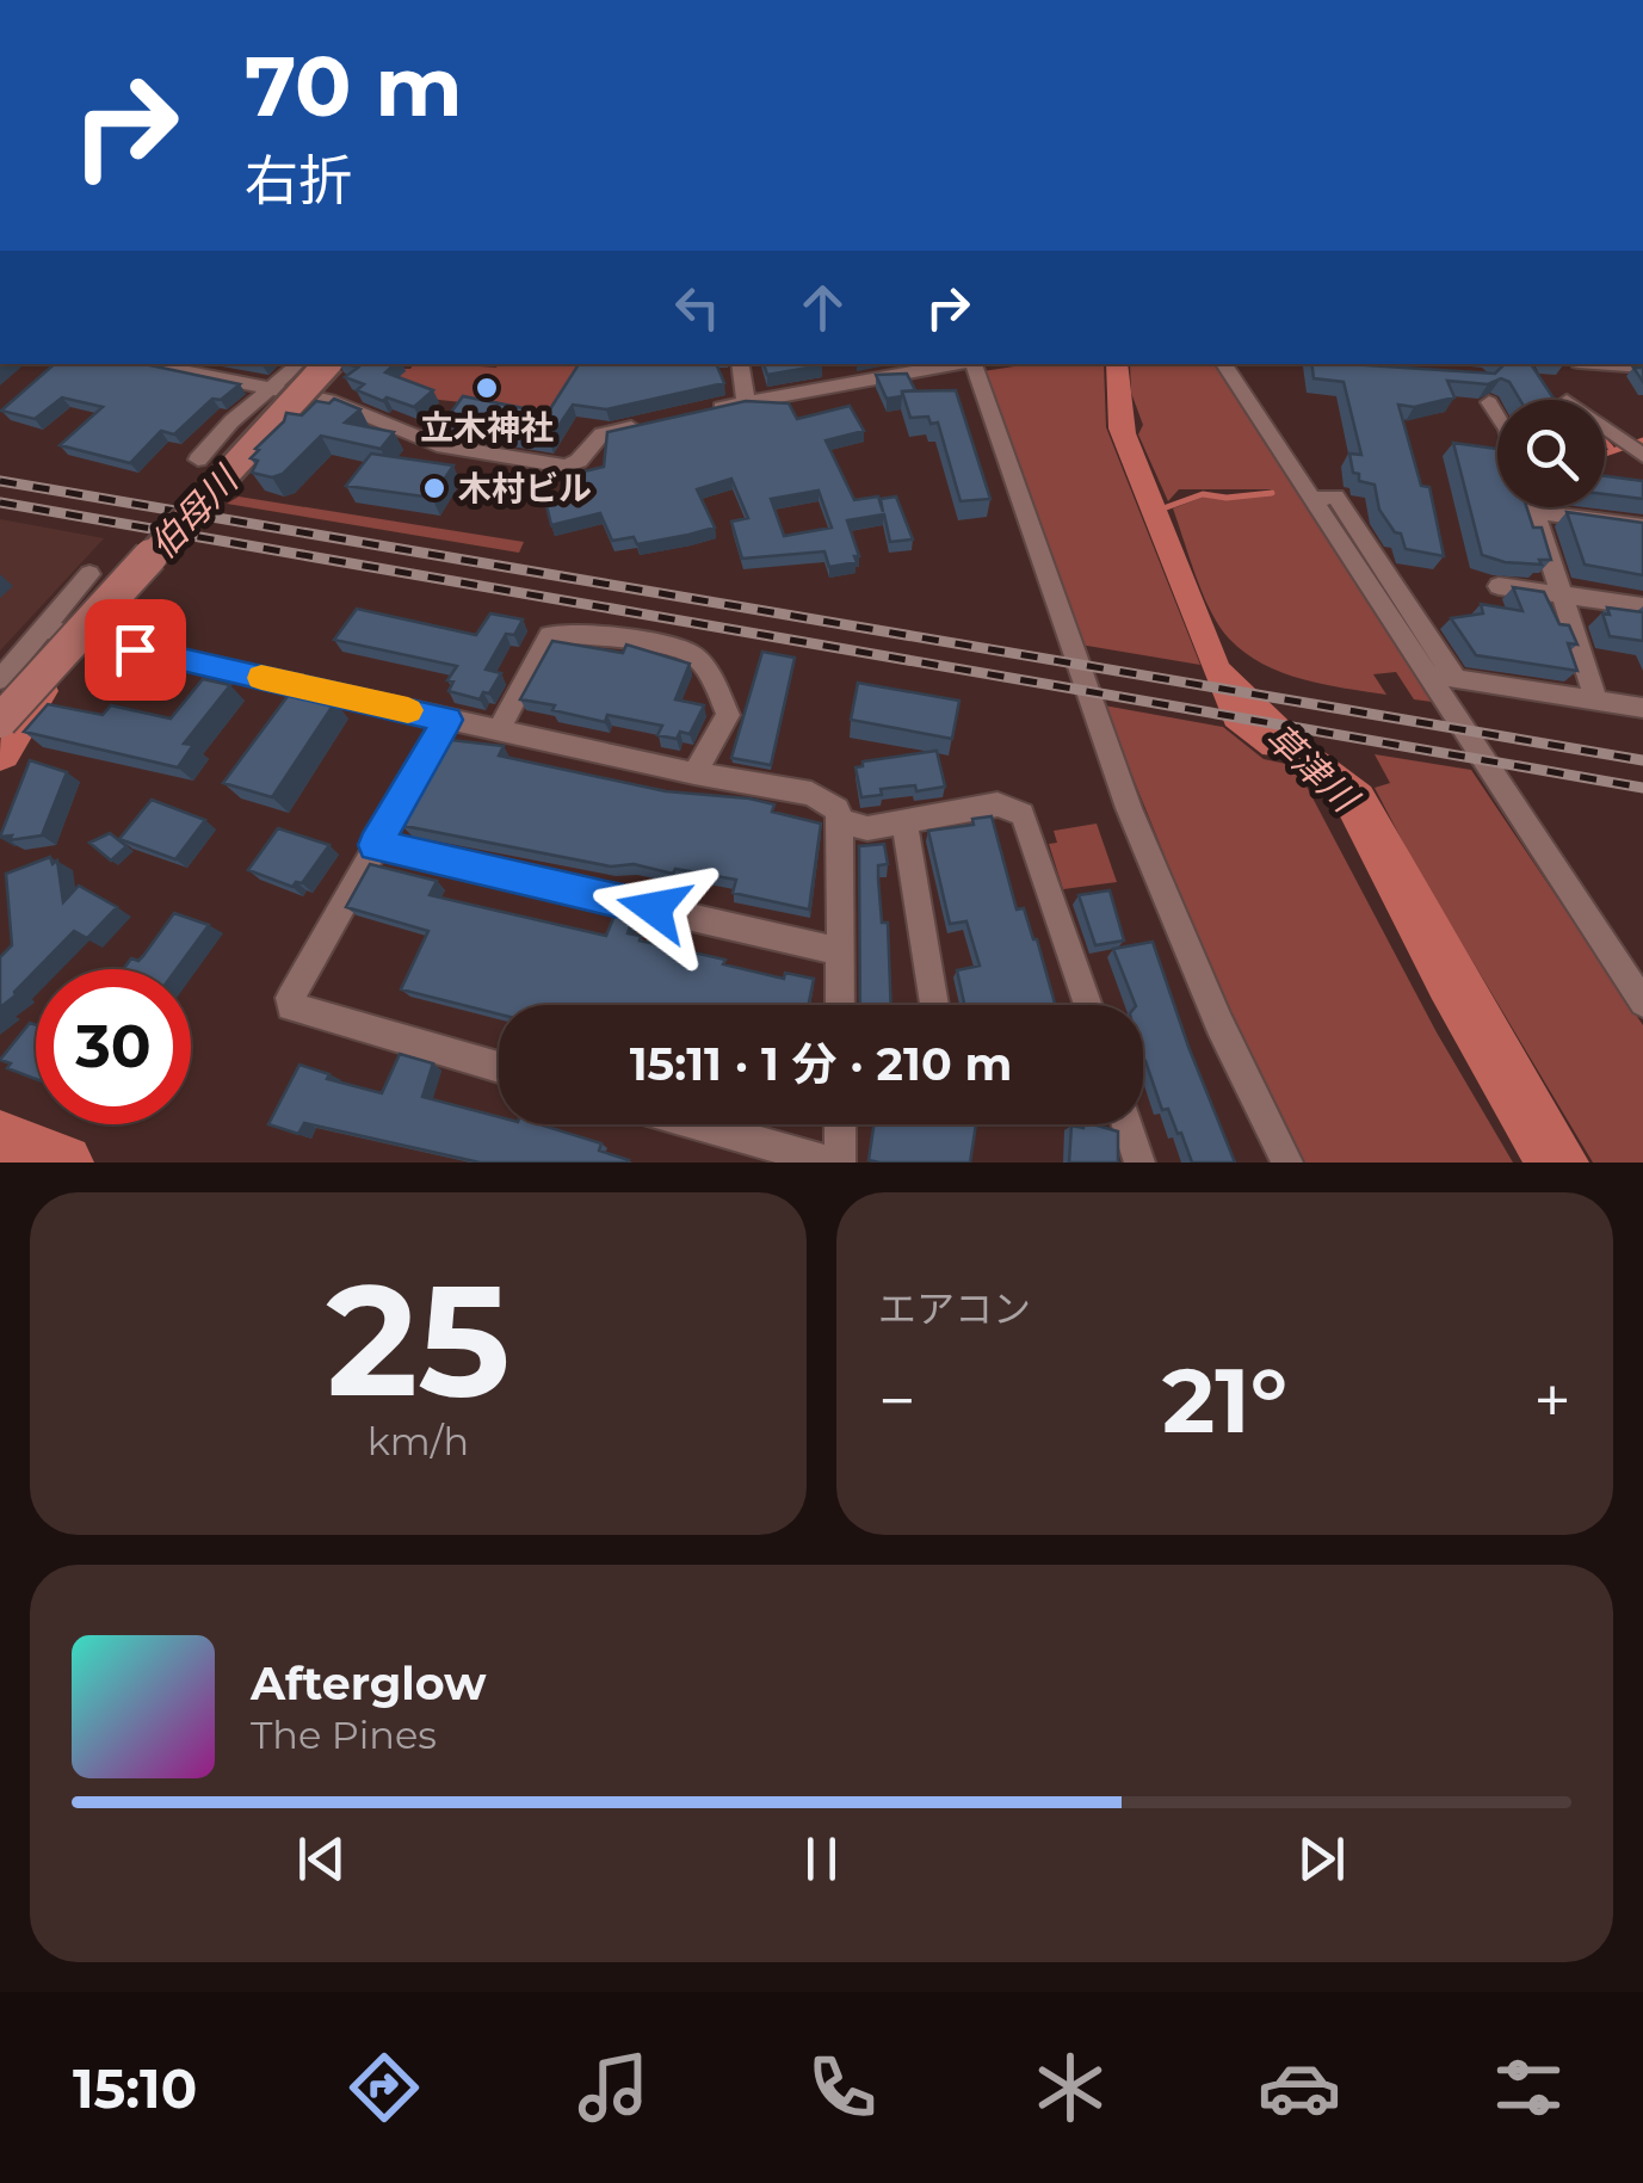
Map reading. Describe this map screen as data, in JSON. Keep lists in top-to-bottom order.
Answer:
{
  "water": ["伯母川", "草津川"],
  "places": ["立木神社", "木村ビル"],
  "page": {
    "turn": ["70 m", "右折"],
    "limit": "30",
    "trip": "15:11 · 1 分 · 210 m",
    "tile": [
      ["25", "km/h"],
      "エアコン"
    ],
    "heat": ["−", "21°", "+"],
    "song": ["Afterglow", "The Pines"],
    "tabs": "15:10"
  }
}
